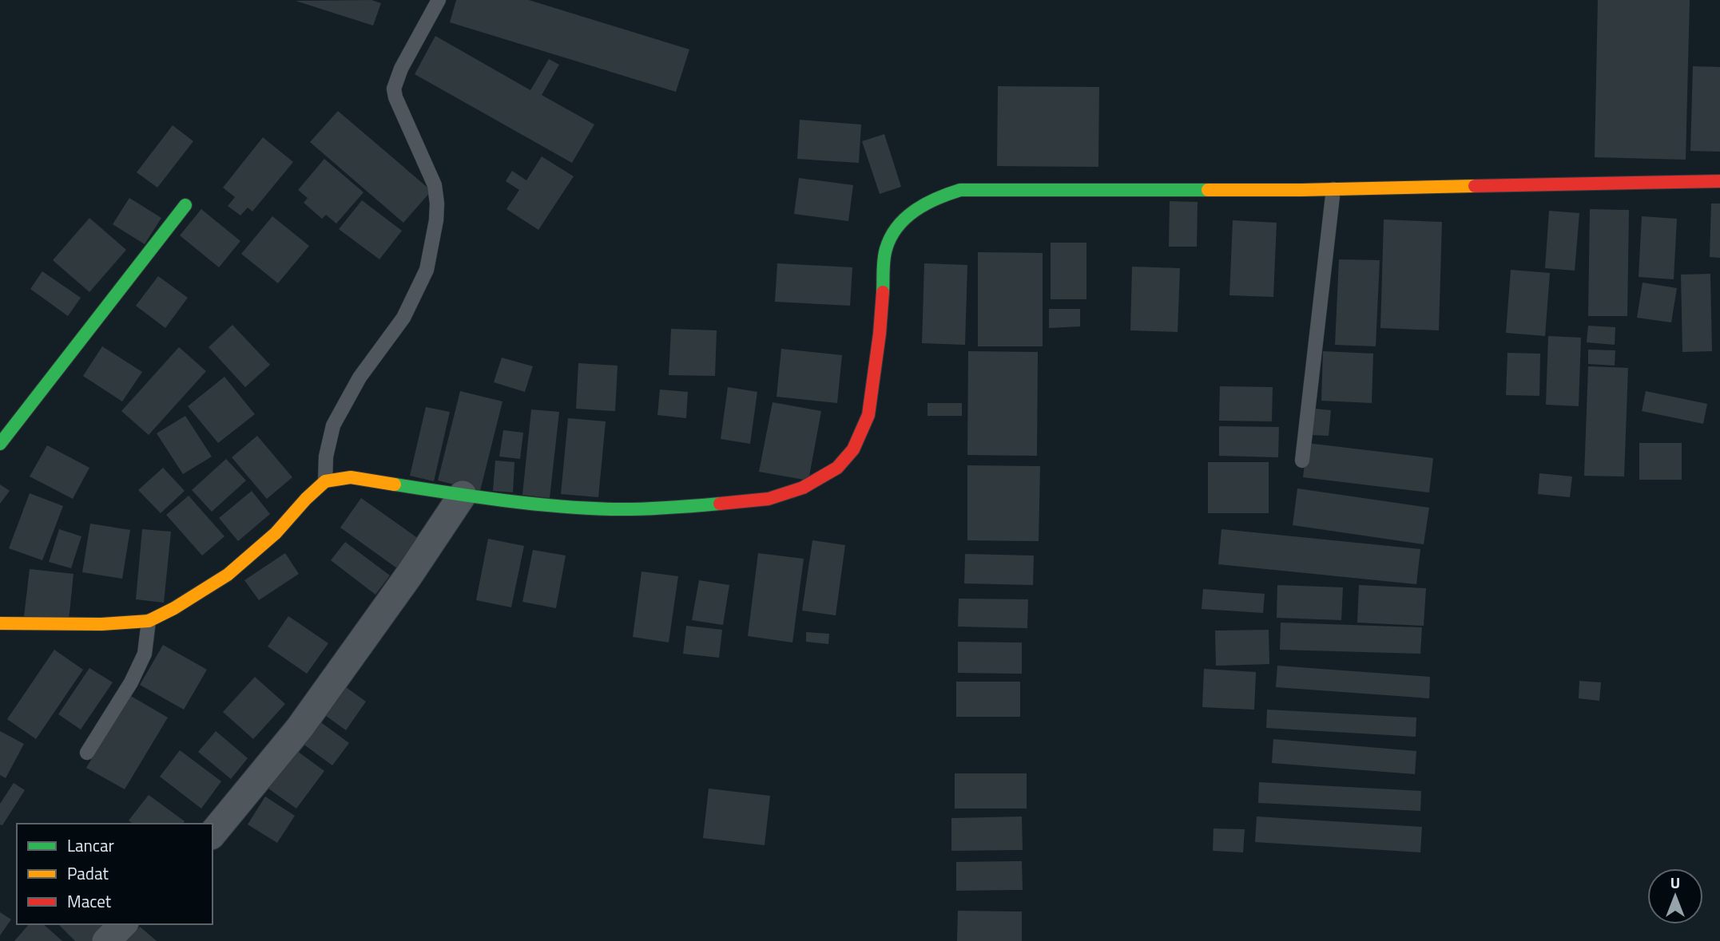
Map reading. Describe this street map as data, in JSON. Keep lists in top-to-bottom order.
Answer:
{
  "legend": ["Lancar", "Padat", "Macet"],
  "north": "top"
}
